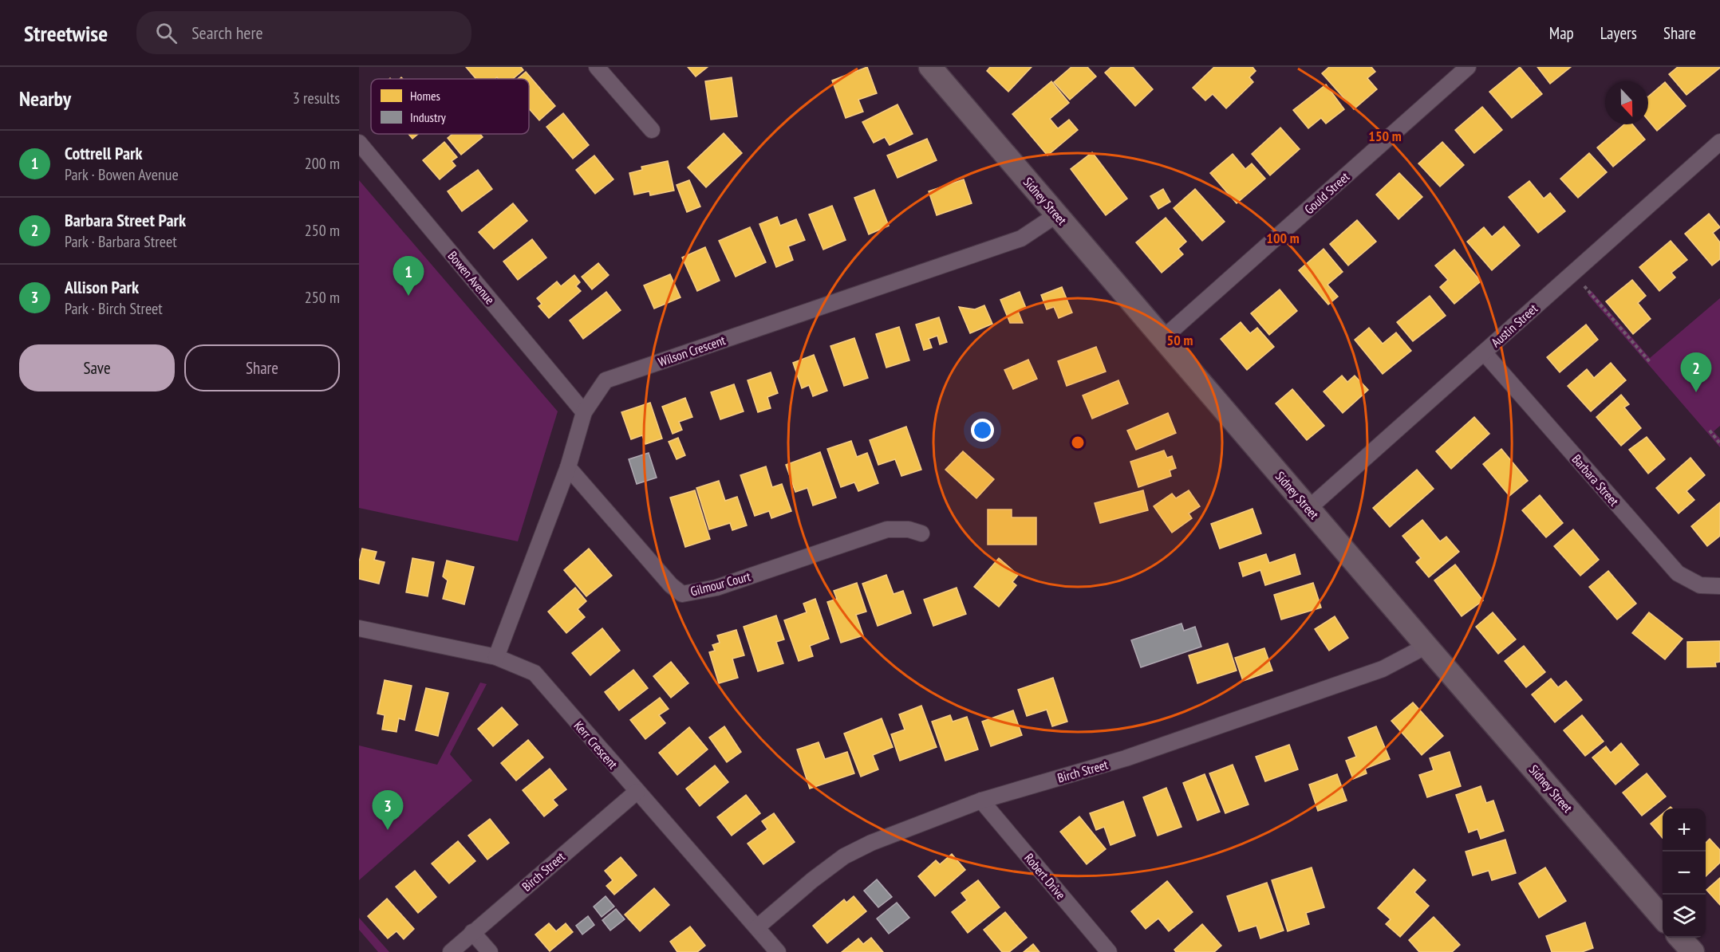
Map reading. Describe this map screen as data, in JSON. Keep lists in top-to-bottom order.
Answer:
{
  "streets": {
    "main road": ["Sidney Street"],
    "street": [
      "Gould Street",
      "Bowen Avenue",
      "Austin Street",
      "Wilson Crescent",
      "Barbara Street",
      "Gilmour Court",
      "Kerr Crescent",
      "Birch Street",
      "Robert Drive"
    ]
  },
  "crossings": [
    ["Gould Street", "Sidney Street"],
    ["Sidney Street", "Austin Street"],
    ["Sidney Street", "Wilson Crescent"],
    ["Sidney Street", "Birch Street"],
    ["Bowen Avenue", "Wilson Crescent"],
    ["Austin Street", "Barbara Street"],
    ["Wilson Crescent", "Gilmour Court"],
    ["Wilson Crescent", "Kerr Crescent"],
    ["Kerr Crescent", "Birch Street"],
    ["Birch Street", "Robert Drive"]
  ],
  "legend": ["Homes", "Industry"],
  "north": "bottom",
  "page": {
    "header": "Streetwise",
    "search": "Search here",
    "nav": ["Map", "Layers", "Share"],
    "heading": ["Nearby", "3 results"],
    "list": [
      {
        "mark": "1",
        "name": "Cottrell Park",
        "note": "Park · Bowen Avenue",
        "value": "200 m"
      },
      {
        "mark": "2",
        "name": "Barbara Street Park",
        "note": "Park · Barbara Street",
        "value": "250 m"
      },
      {
        "mark": "3",
        "name": "Allison Park",
        "note": "Park · Birch Street",
        "value": "250 m"
      }
    ],
    "pins": ["1", "2", "3"],
    "buttons": ["Save", "Share"],
    "map_buttons": ["+", "−"]
  },
  "rings": ["150 m", "100 m", "50 m"]
}
